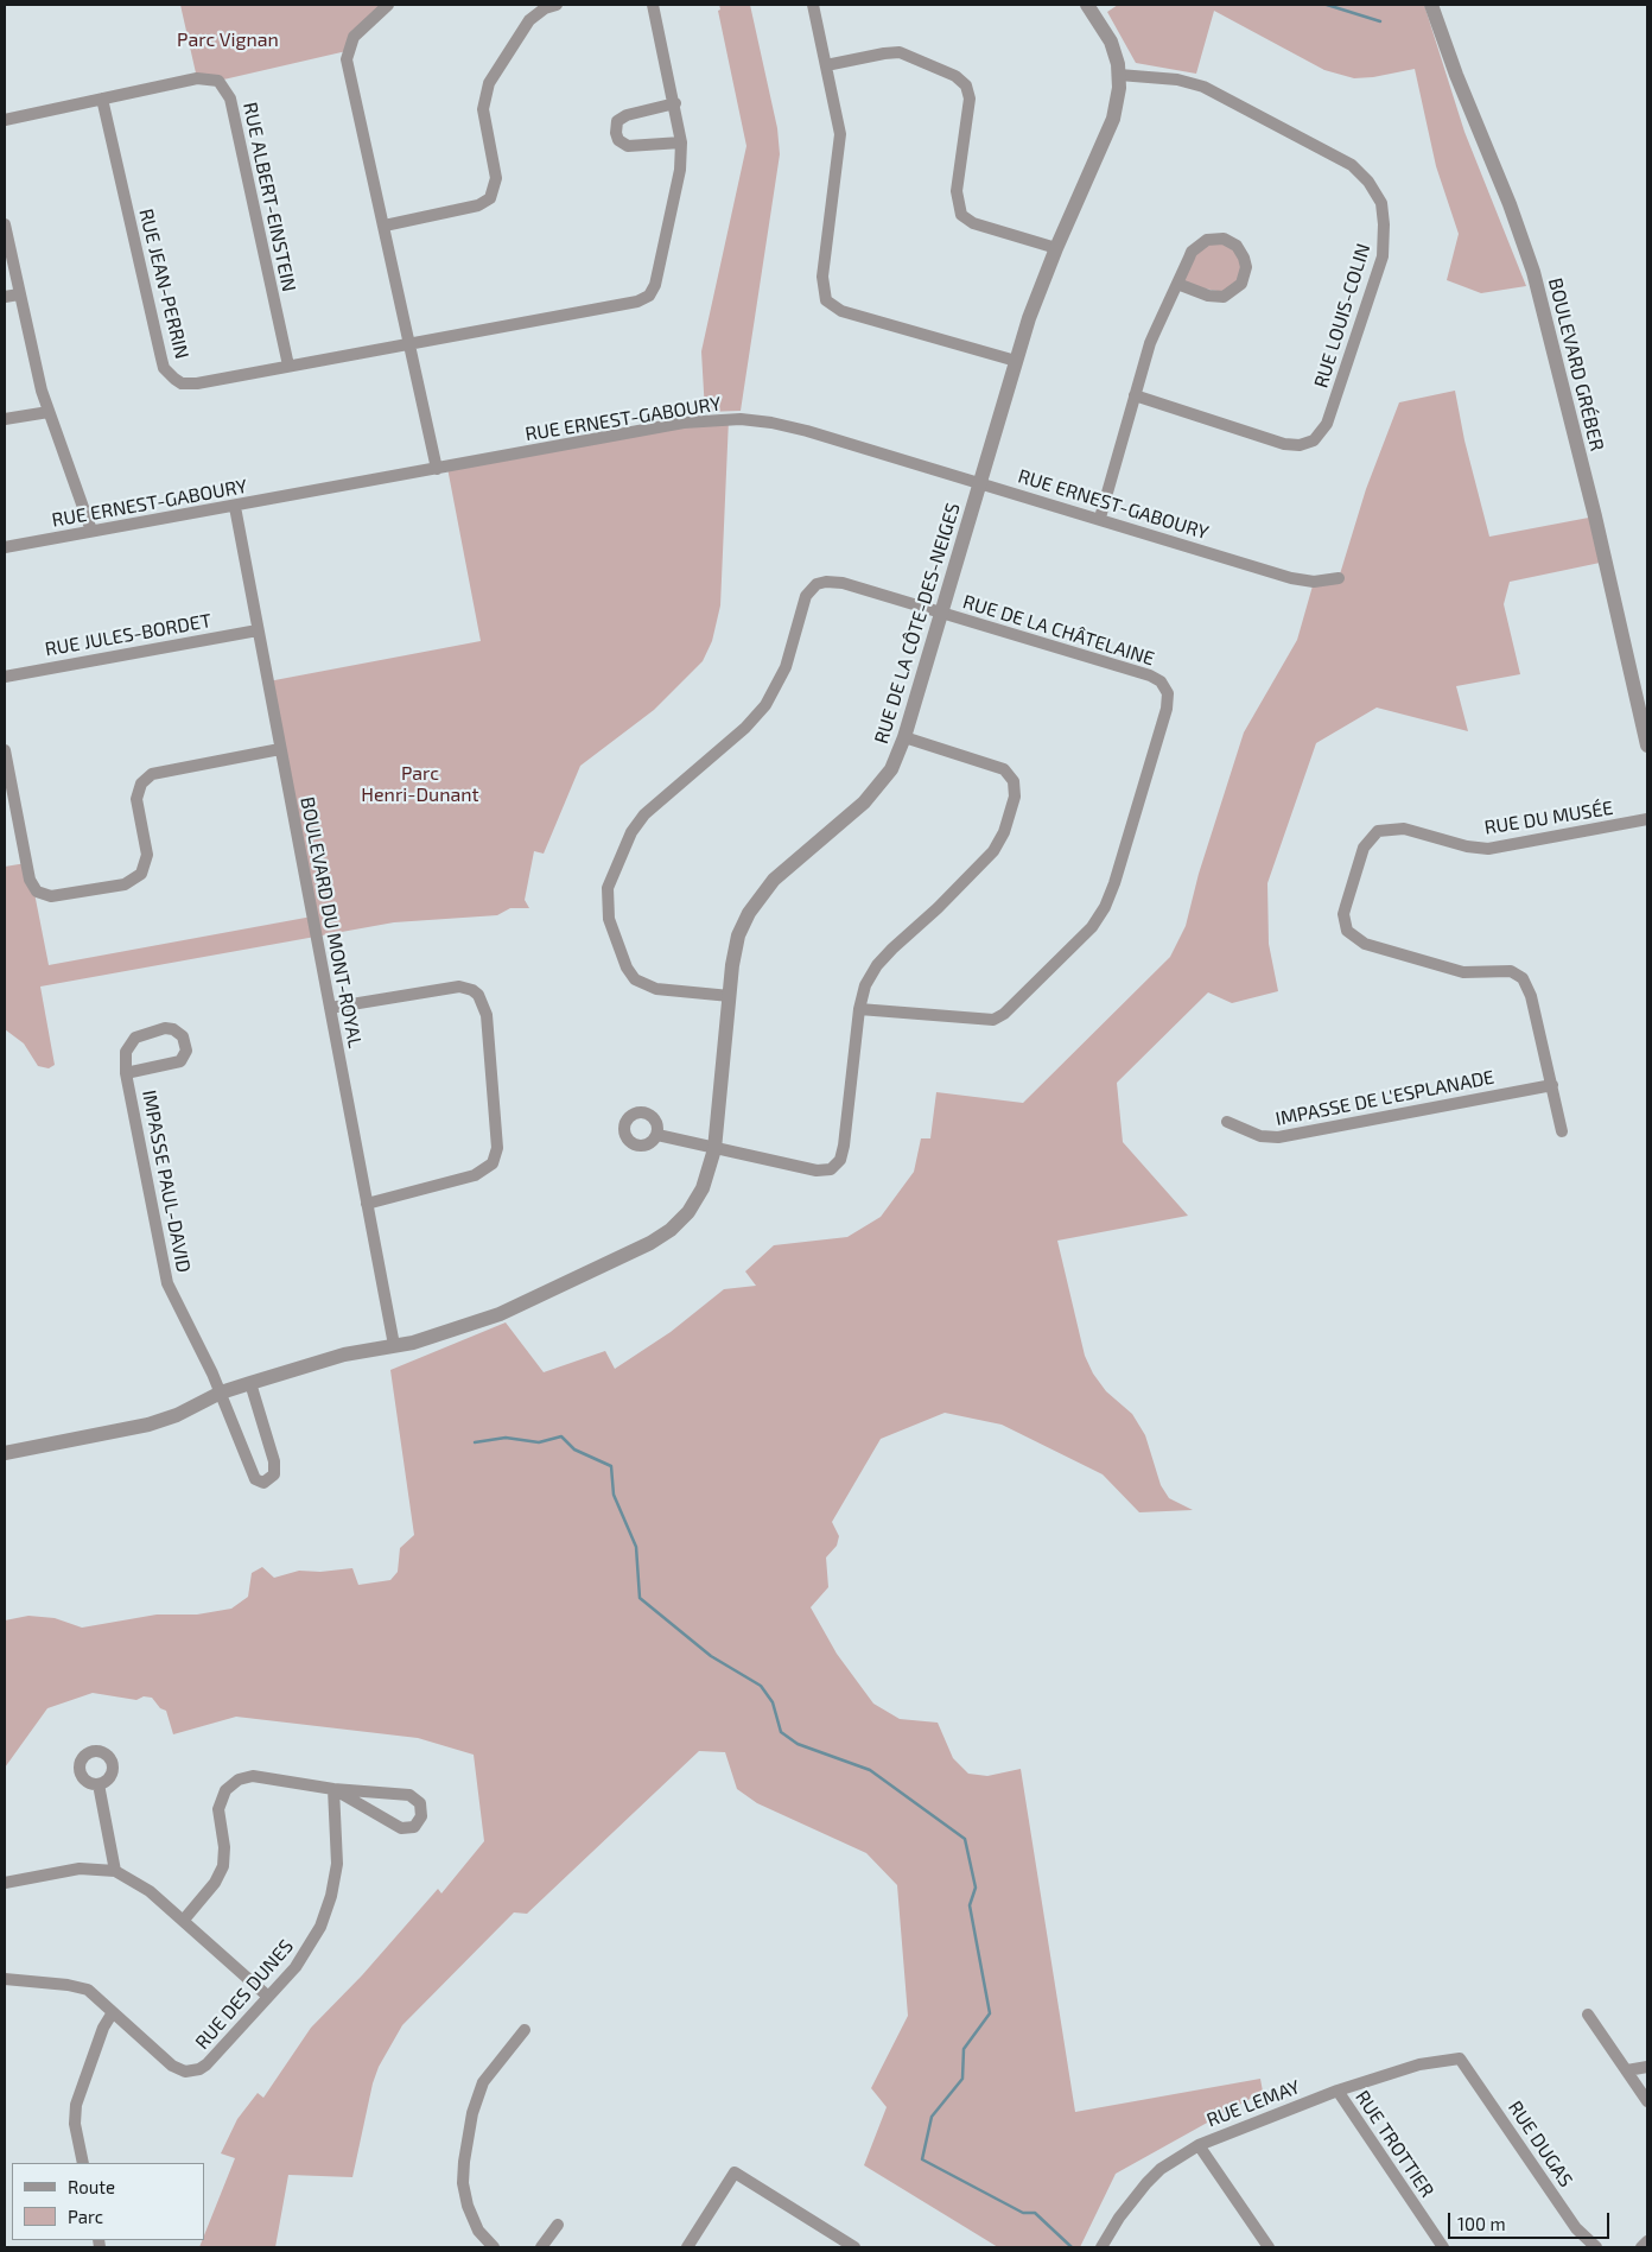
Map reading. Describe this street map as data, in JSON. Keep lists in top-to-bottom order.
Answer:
{
  "streets": {
    "street": [
      "RUE ALBERT-EINSTEIN",
      "RUE JEAN-PERRIN",
      "RUE LOUIS-COLIN",
      "BOULEVARD GRÉBER",
      "RUE ERNEST-GABOURY",
      "RUE DE LA CÔTE-DES-NEIGES",
      "RUE DE LA CHÂTELAINE",
      "RUE JULES-BORDET",
      "RUE DU MUSÉE",
      "BOULEVARD DU MONT-ROYAL",
      "IMPASSE DE L'ESPLANADE",
      "IMPASSE PAUL-DAVID",
      "RUE DES DUNES",
      "RUE LEMAY",
      "RUE TROTTIER",
      "RUE DUGAS"
    ]
  },
  "crossings": [
    ["RUE ALBERT-EINSTEIN", "RUE JEAN-PERRIN"],
    ["RUE LOUIS-COLIN", "RUE DE LA CÔTE-DES-NEIGES"],
    ["RUE ERNEST-GABOURY", "RUE DE LA CÔTE-DES-NEIGES"],
    ["RUE ERNEST-GABOURY", "BOULEVARD DU MONT-ROYAL"],
    ["RUE DE LA CÔTE-DES-NEIGES", "RUE DE LA CHÂTELAINE"],
    ["RUE DE LA CÔTE-DES-NEIGES", "BOULEVARD DU MONT-ROYAL"],
    ["RUE DE LA CÔTE-DES-NEIGES", "IMPASSE PAUL-DAVID"],
    ["RUE JULES-BORDET", "BOULEVARD DU MONT-ROYAL"],
    ["RUE DU MUSÉE", "IMPASSE DE L'ESPLANADE"],
    ["RUE LEMAY", "RUE TROTTIER"],
    ["RUE LEMAY", "RUE DUGAS"]
  ],
  "parks": ["Parc Vignan", "Parc Henri-Dunant"],
  "legend": ["Route", "Parc"],
  "scale_bar": "100 m"
}
